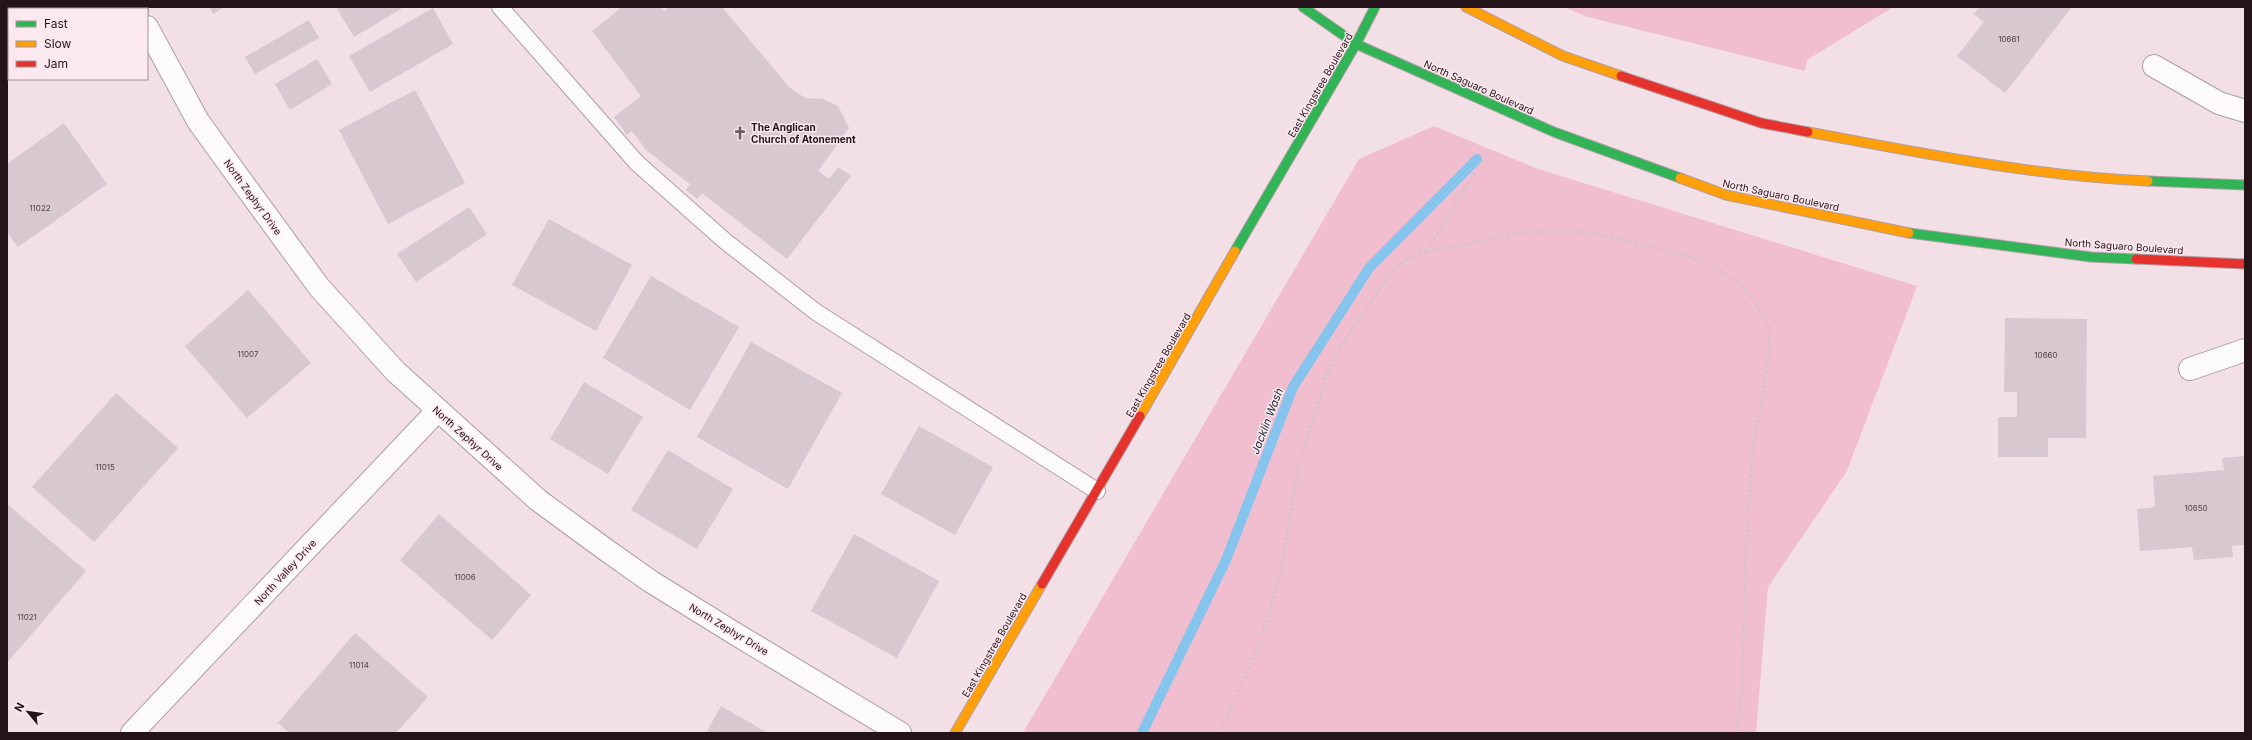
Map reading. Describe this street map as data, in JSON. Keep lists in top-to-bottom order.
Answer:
{
  "streets": {
    "main road": ["East Kingstree Boulevard", "North Saguaro Boulevard"],
    "street": ["North Zephyr Drive", "North Valley Drive"]
  },
  "crossings": [
    ["East Kingstree Boulevard", "North Saguaro Boulevard"],
    ["North Zephyr Drive", "North Valley Drive"]
  ],
  "water": ["Jacklin Wash"],
  "places": {
    "church": ["The Anglican Church of Atonement"]
  },
  "house_numbers": [
    "10661",
    "11022",
    "11007",
    "10660",
    "11015",
    "10650",
    "11006",
    "11021",
    "11014"
  ],
  "legend": ["Fast", "Slow", "Jam"],
  "north": "top left"
}
